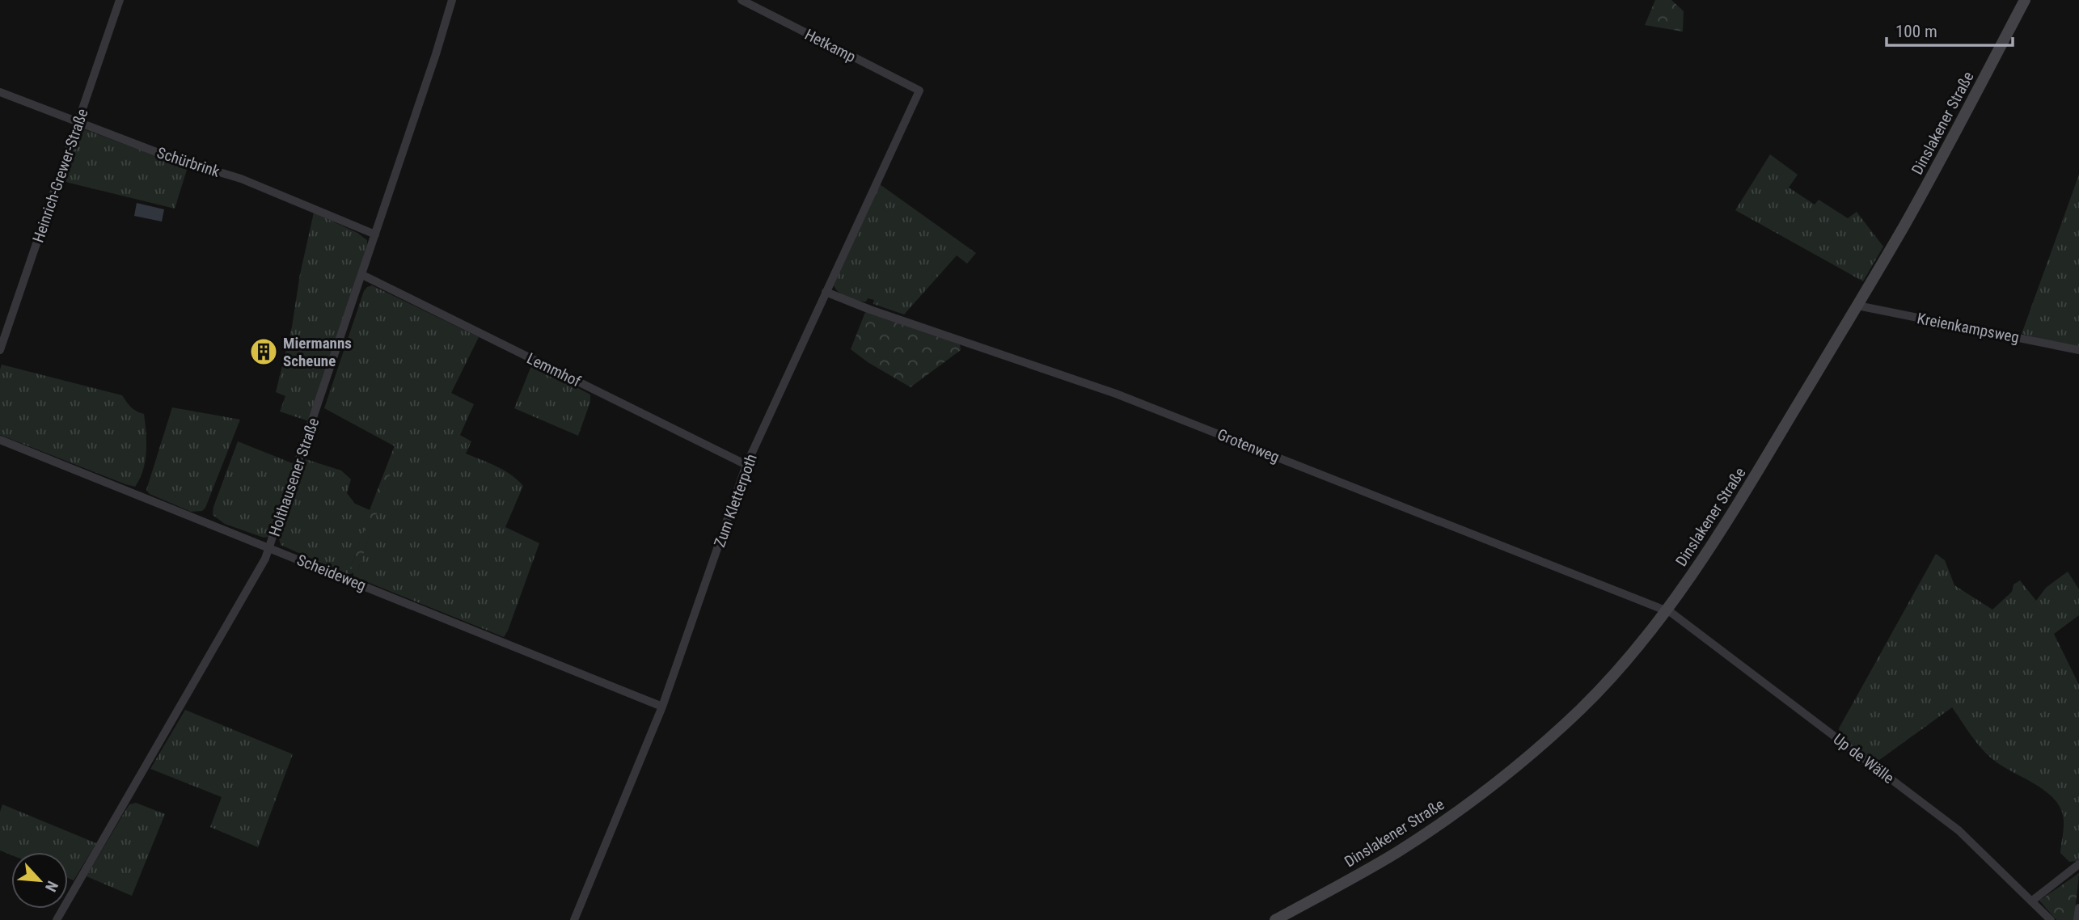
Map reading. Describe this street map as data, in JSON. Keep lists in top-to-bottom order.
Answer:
{
  "streets": {
    "main road": ["Dinslakener Straße"],
    "street": [
      "Hetkamp",
      "Schürbrink",
      "Heinrich-Grewer-Straße",
      "Kreienkampsweg",
      "Lemmhof",
      "Grotenweg",
      "Holthausener Straße",
      "Zum Kletterpoth",
      "Scheideweg",
      "Up de Wälle"
    ]
  },
  "crossings": [
    ["Hetkamp", "Zum Kletterpoth"],
    ["Dinslakener Straße", "Kreienkampsweg"],
    ["Dinslakener Straße", "Grotenweg"],
    ["Dinslakener Straße", "Up de Wälle"],
    ["Schürbrink", "Heinrich-Grewer-Straße"],
    ["Schürbrink", "Holthausener Straße"],
    ["Lemmhof", "Holthausener Straße"],
    ["Lemmhof", "Zum Kletterpoth"],
    ["Grotenweg", "Zum Kletterpoth"],
    ["Grotenweg", "Up de Wälle"],
    ["Holthausener Straße", "Scheideweg"],
    ["Zum Kletterpoth", "Scheideweg"]
  ],
  "places": {
    "building": ["Miermanns Scheune"]
  },
  "scale_bar": "100 m",
  "north": "bottom right"
}
